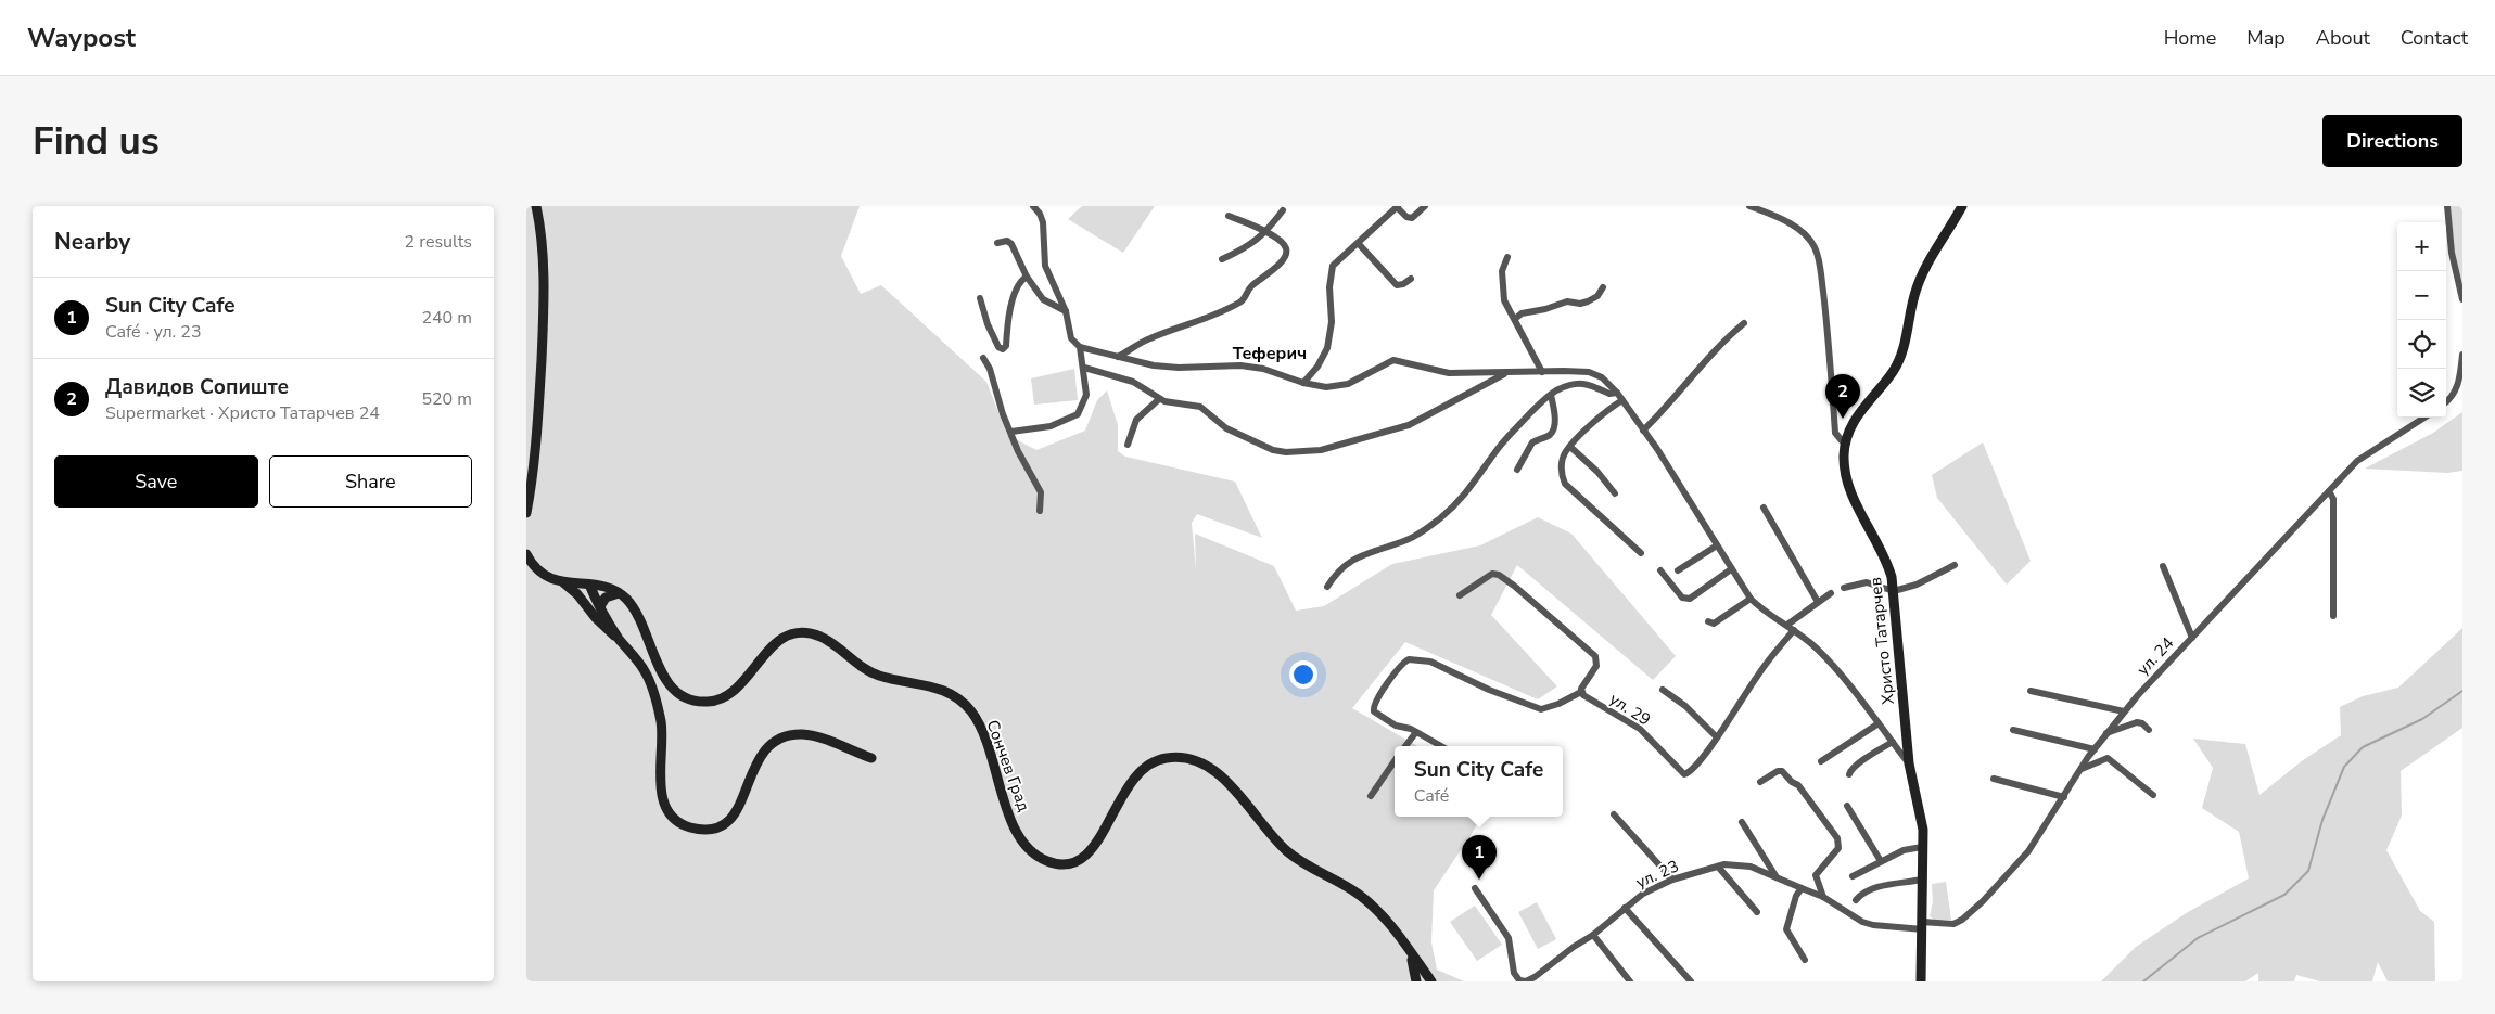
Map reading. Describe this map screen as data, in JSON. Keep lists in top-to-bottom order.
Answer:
{
  "streets": {
    "main road": ["Христо Татарчев", "Сончев Град"],
    "street": ["ул. 24", "ул. 29", "ул. 23"]
  },
  "crossings": [
    ["Христо Татарчев", "ул. 24"],
    ["Христо Татарчев", "ул. 23"],
    ["ул. 24", "ул. 23"]
  ],
  "districts": ["Теферич"],
  "page": {
    "header": "Waypost",
    "nav": [
      "Home",
      "Map",
      "About",
      "Contact"
    ],
    "buttons": [
      "Directions",
      ["Save", "Share"]
    ],
    "title": "Find us",
    "heading": ["Nearby", "2 results"],
    "map_buttons": ["+", "−"],
    "list": [
      {
        "mark": "1",
        "name": "Sun City Cafe",
        "note": "Café · ул. 23",
        "value": "240 m"
      },
      {
        "mark": "2",
        "name": "Давидов Сопиште",
        "note": "Supermarket · Христо Татарчев 24",
        "value": "520 m"
      }
    ],
    "pins": ["2", "1"],
    "popup": ["Sun City Cafe", "Café"]
  }
}
